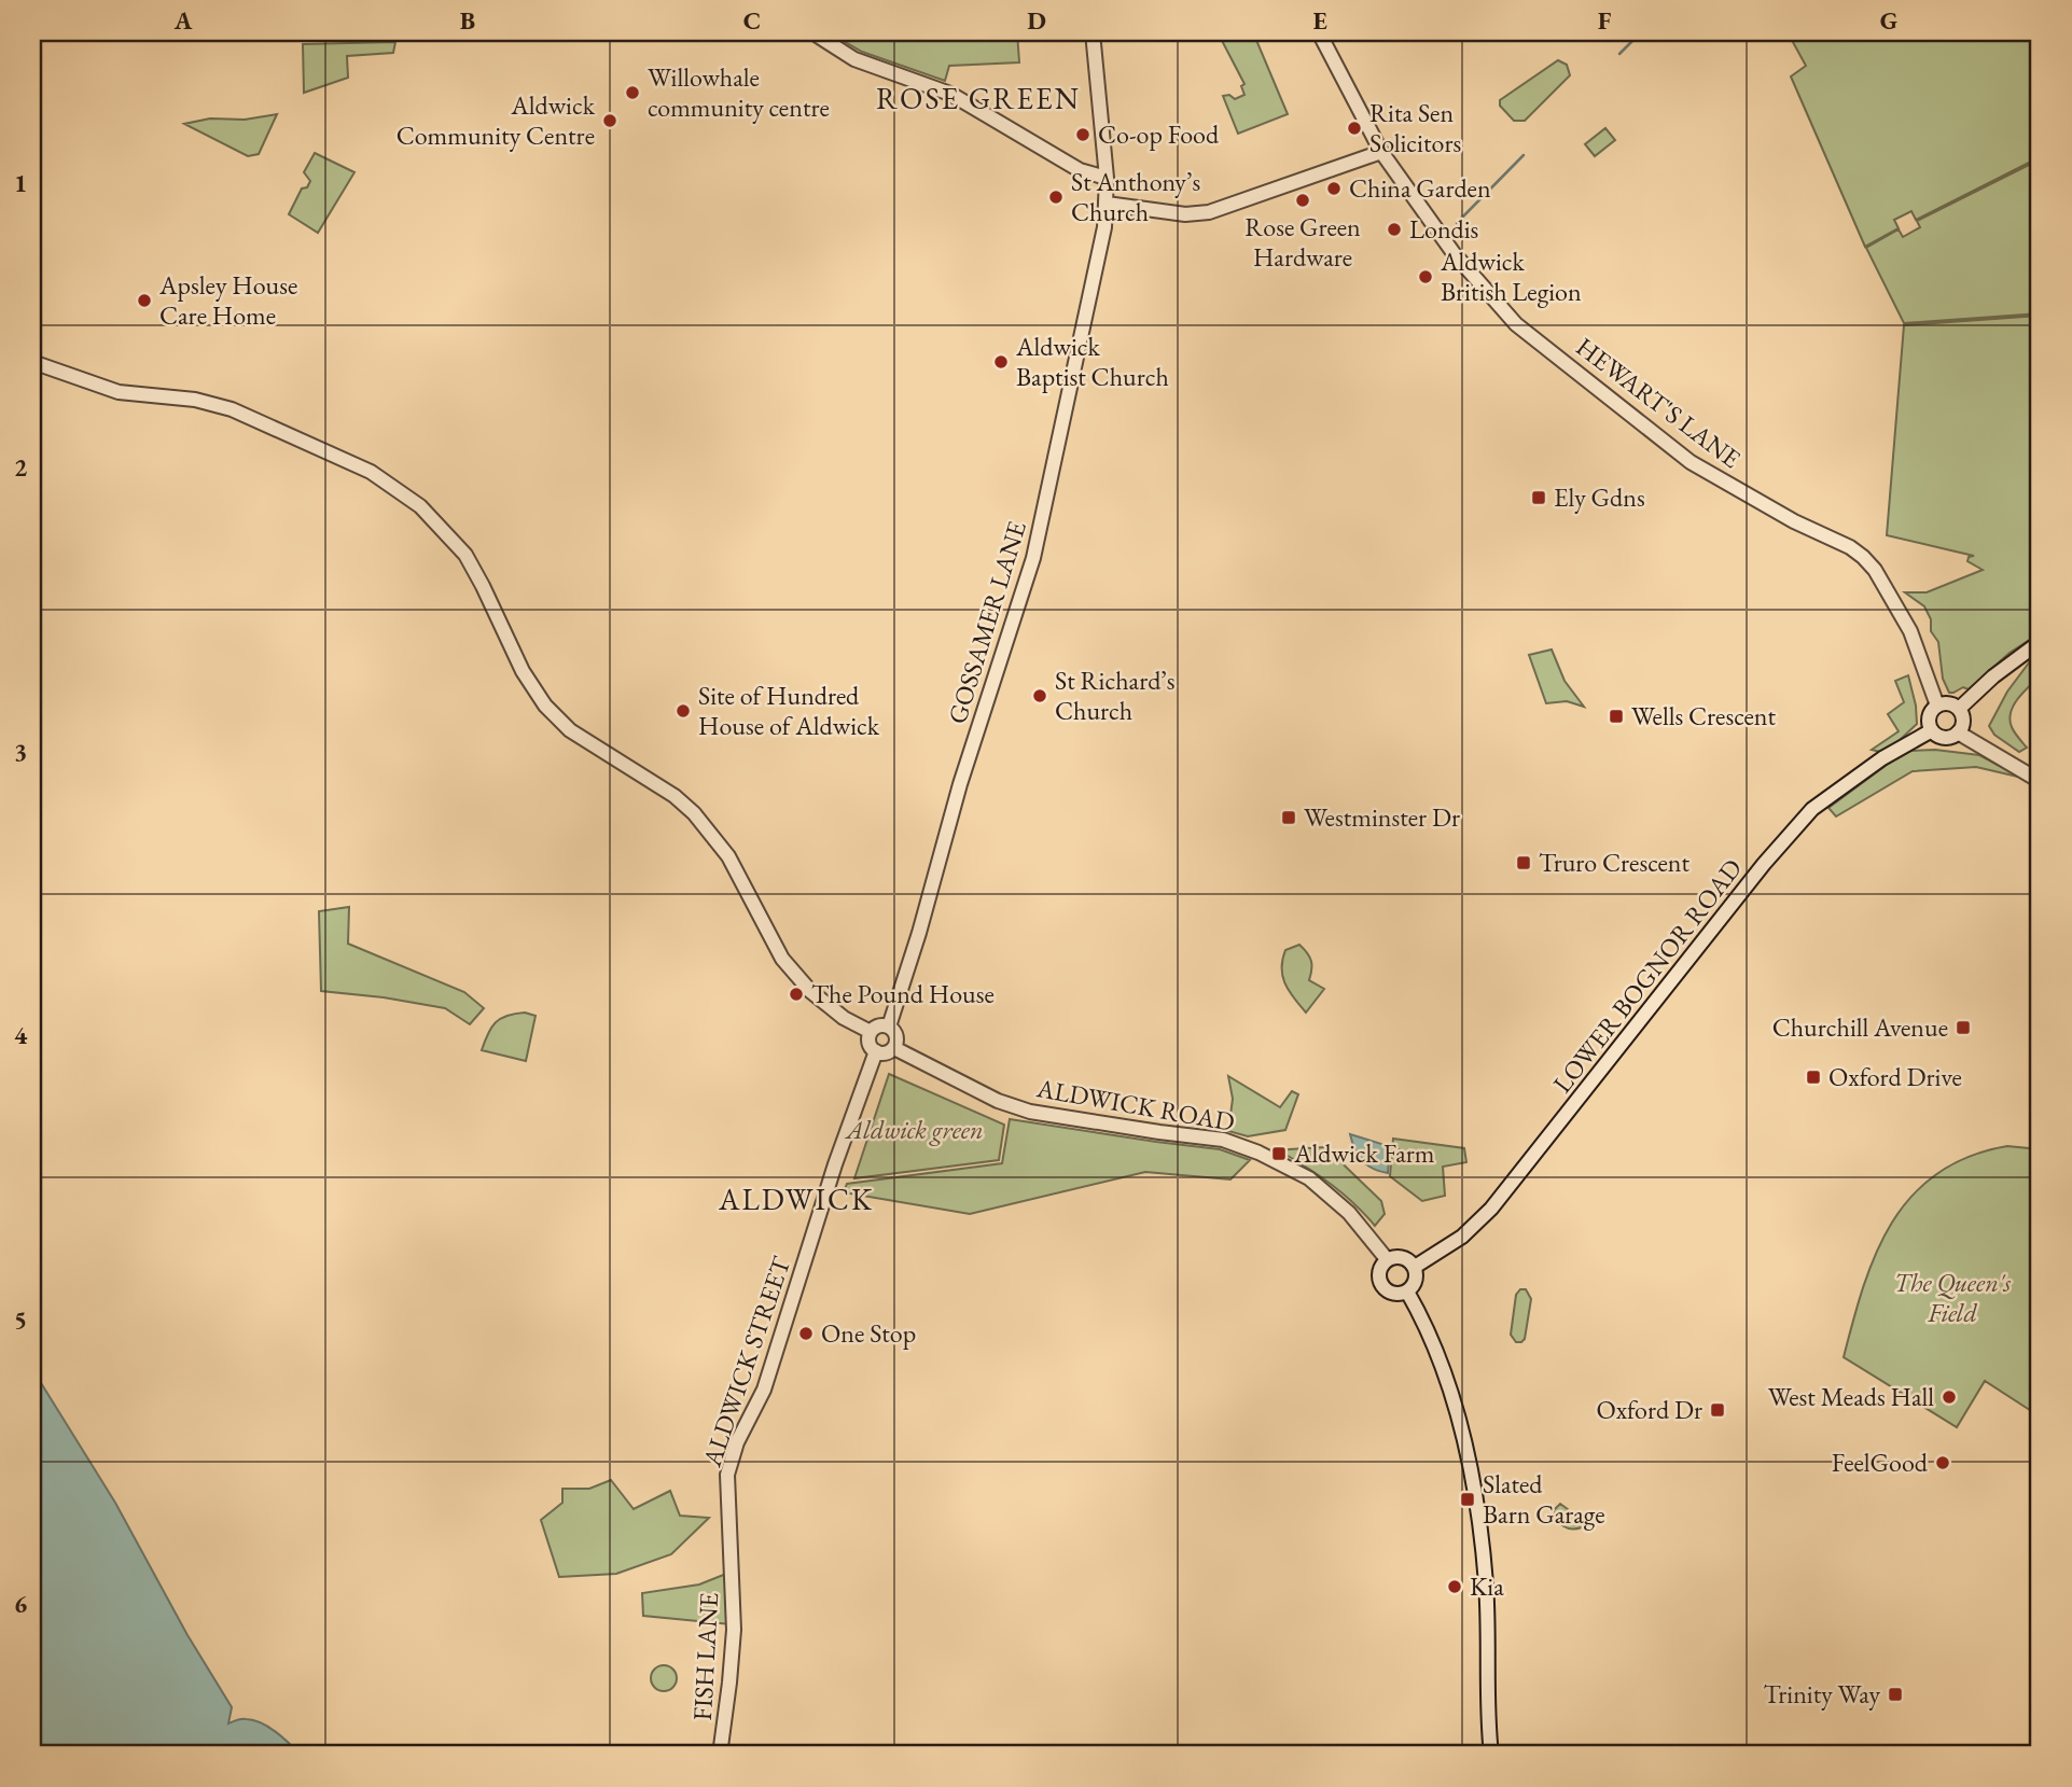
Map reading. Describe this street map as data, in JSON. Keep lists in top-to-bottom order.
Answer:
{
  "streets": {
    "street": [
      "HEWART'S LANE",
      "GOSSAMER LANE",
      "LOWER BOGNOR ROAD",
      "ALDWICK ROAD",
      "ALDWICK STREET",
      "FISH LANE"
    ]
  },
  "crossings": [
    ["HEWART'S LANE", "LOWER BOGNOR ROAD"],
    ["GOSSAMER LANE", "ALDWICK ROAD"],
    ["GOSSAMER LANE", "ALDWICK STREET"],
    ["LOWER BOGNOR ROAD", "ALDWICK ROAD"],
    ["ALDWICK ROAD", "ALDWICK STREET"],
    ["ALDWICK STREET", "FISH LANE"]
  ],
  "districts": ["ROSE GREEN", "ALDWICK"],
  "parks": ["Aldwick green", "The Queen's Field"],
  "places": {
    "other": [
      "Willowhale community centre",
      "Aldwick Community Centre",
      "Rita Sen Solicitors",
      "Co-op Food",
      "China Garden",
      "St Anthony’s Church",
      "Rose Green Hardware",
      "Londis",
      "Aldwick British Legion",
      "Apsley House Care Home",
      "Aldwick Baptist Church",
      "St Richard’s Church",
      "Site of Hundred House of Aldwick",
      "The Pound House",
      "One Stop",
      "West Meads Hall",
      "FeelGood",
      "Kia"
    ],
    "transit": [
      "Ely Gdns",
      "Wells Crescent",
      "Westminster Dr",
      "Truro Crescent",
      "Churchill Avenue",
      "Oxford Drive",
      "Aldwick Farm",
      "Oxford Dr",
      "Slated Barn Garage",
      "Trinity Way"
    ]
  },
  "grid": {
    "columns": [
      "A",
      "B",
      "C",
      "D",
      "E",
      "F",
      "G"
    ],
    "rows": [
      "1",
      "2",
      "3",
      "4",
      "5",
      "6"
    ]
  }
}
